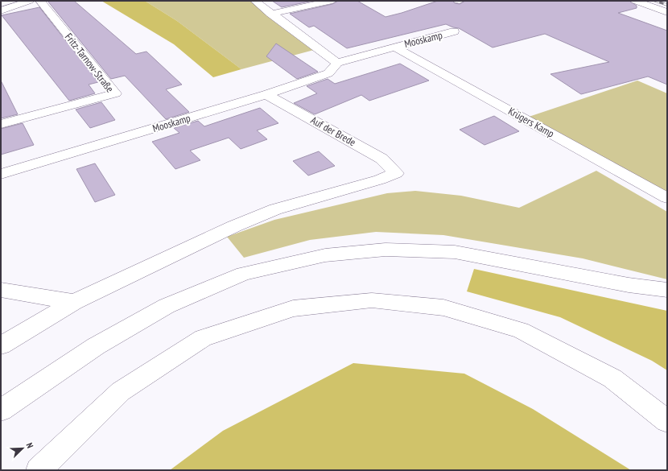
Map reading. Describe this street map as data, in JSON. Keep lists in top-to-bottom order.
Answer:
{
  "streets": {
    "main road": [
      "Mooskamp",
      "Fritz-Tarnow-Straße",
      "Krügers Kamp",
      "Auf der Brede"
    ]
  },
  "crossings": [
    ["Mooskamp", "Krügers Kamp"],
    ["Mooskamp", "Auf der Brede"]
  ],
  "north": "top right"
}
